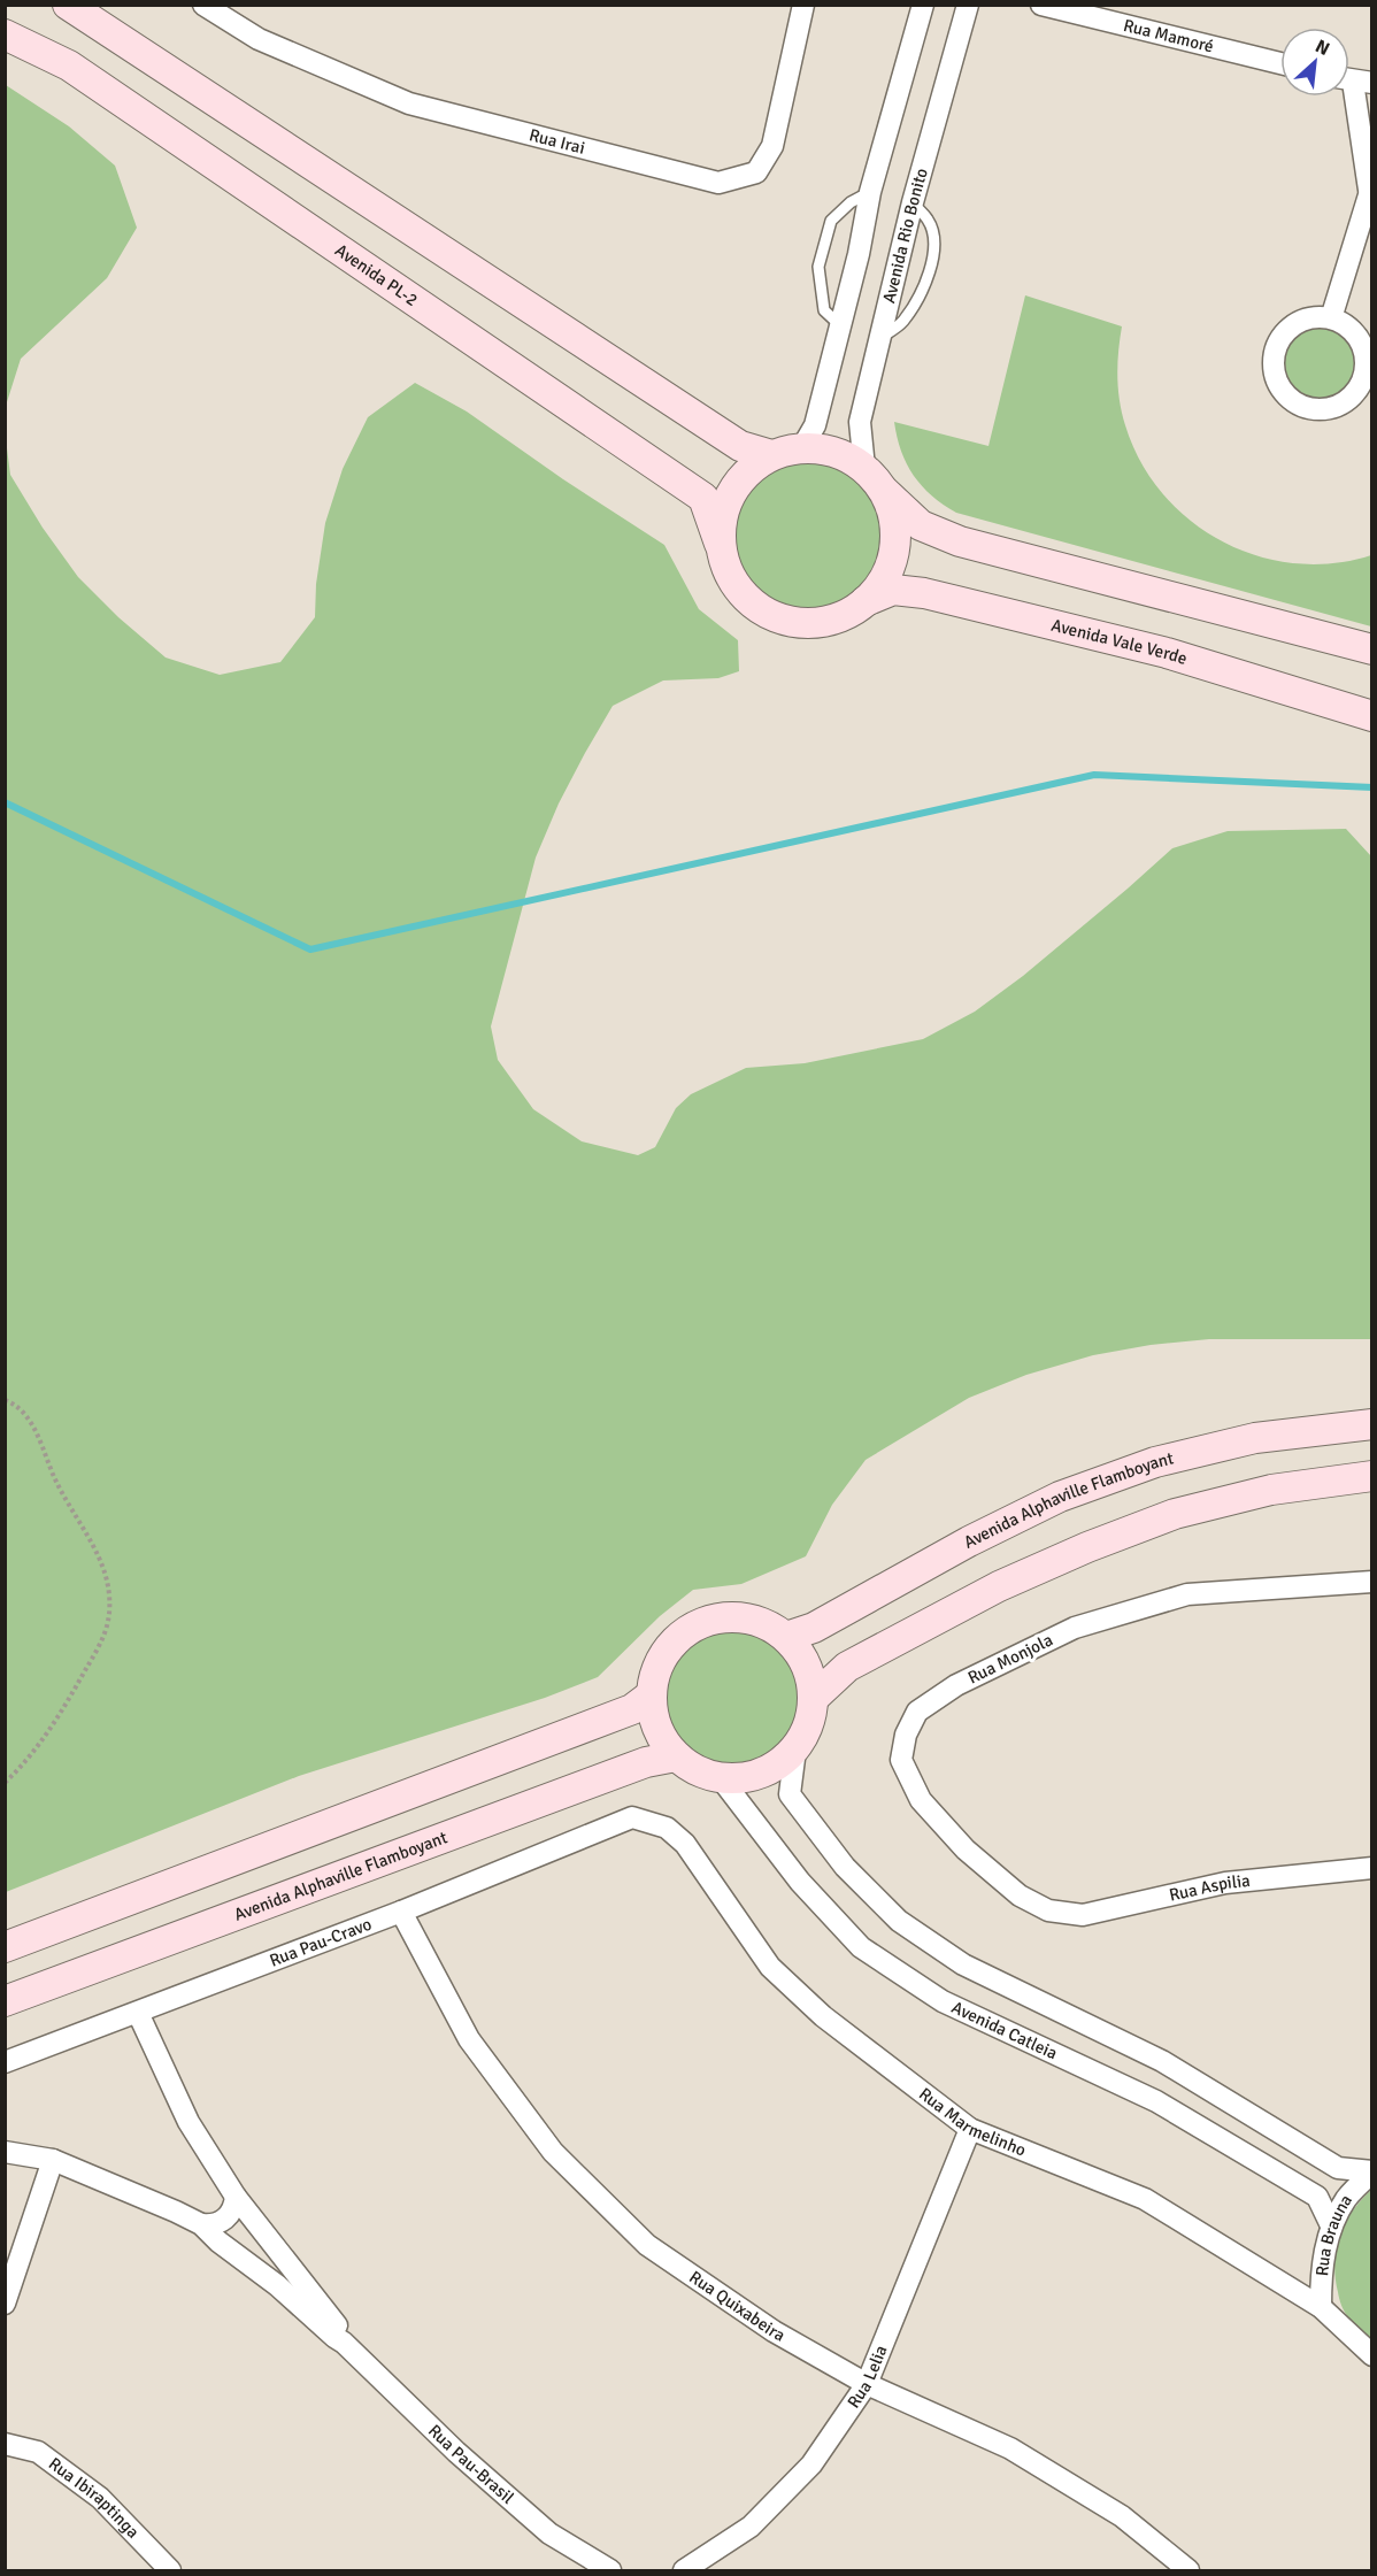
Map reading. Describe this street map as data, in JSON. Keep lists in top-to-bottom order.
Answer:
{
  "streets": {
    "street": [
      "Rua Mamoré",
      "Rua Irai",
      "Avenida Rio Bonito",
      "Avenida PL-2",
      "Avenida Vale Verde",
      "Avenida Alphaville Flamboyant",
      "Rua Monjola",
      "Rua Aspilia",
      "Rua Pau-Cravo",
      "Avenida Catleia",
      "Rua Marmelinho",
      "Rua Brauna",
      "Rua Quixabeira",
      "Rua Lelia",
      "Rua Pau-Brasil",
      "Rua Ibiraptinga"
    ]
  },
  "crossings": [
    ["Avenida Rio Bonito", "Avenida PL-2"],
    ["Avenida Rio Bonito", "Avenida Vale Verde"],
    ["Avenida PL-2", "Avenida Vale Verde"],
    ["Avenida Alphaville Flamboyant", "Avenida Catleia"],
    ["Rua Monjola", "Rua Aspilia"],
    ["Rua Pau-Cravo", "Rua Marmelinho"],
    ["Rua Pau-Cravo", "Rua Quixabeira"],
    ["Rua Pau-Cravo", "Rua Pau-Brasil"],
    ["Avenida Catleia", "Rua Brauna"],
    ["Rua Marmelinho", "Rua Brauna"],
    ["Rua Marmelinho", "Rua Lelia"],
    ["Rua Quixabeira", "Rua Lelia"]
  ],
  "north": "top right"
}
